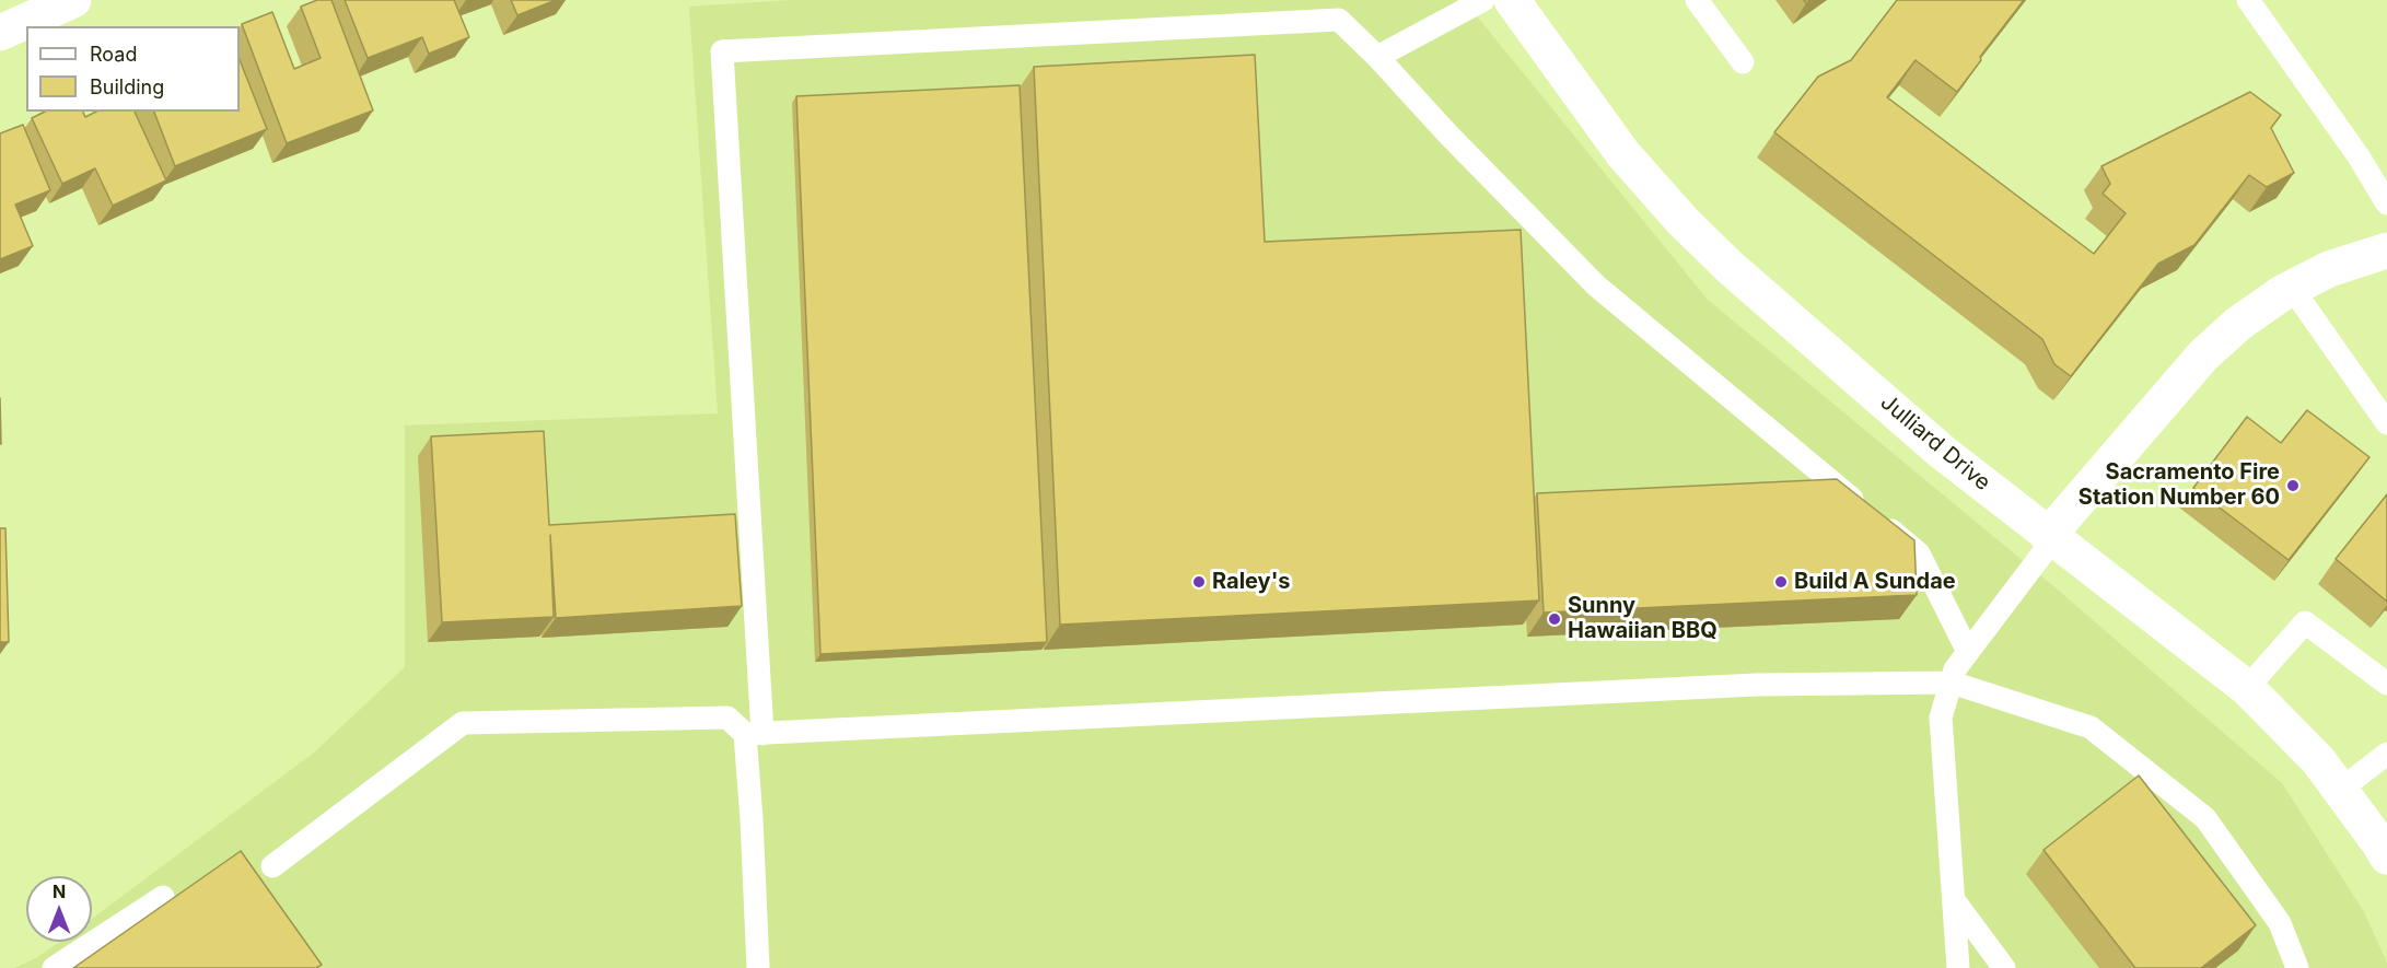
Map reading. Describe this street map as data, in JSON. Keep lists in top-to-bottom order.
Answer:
{
  "streets": {
    "street": ["Julliard Drive"]
  },
  "places": [
    "Sacramento Fire Station Number 60",
    "Raley's",
    "Build A Sundae",
    "Sunny Hawaiian BBQ"
  ],
  "legend": ["Road", "Building"],
  "north": "top"
}
